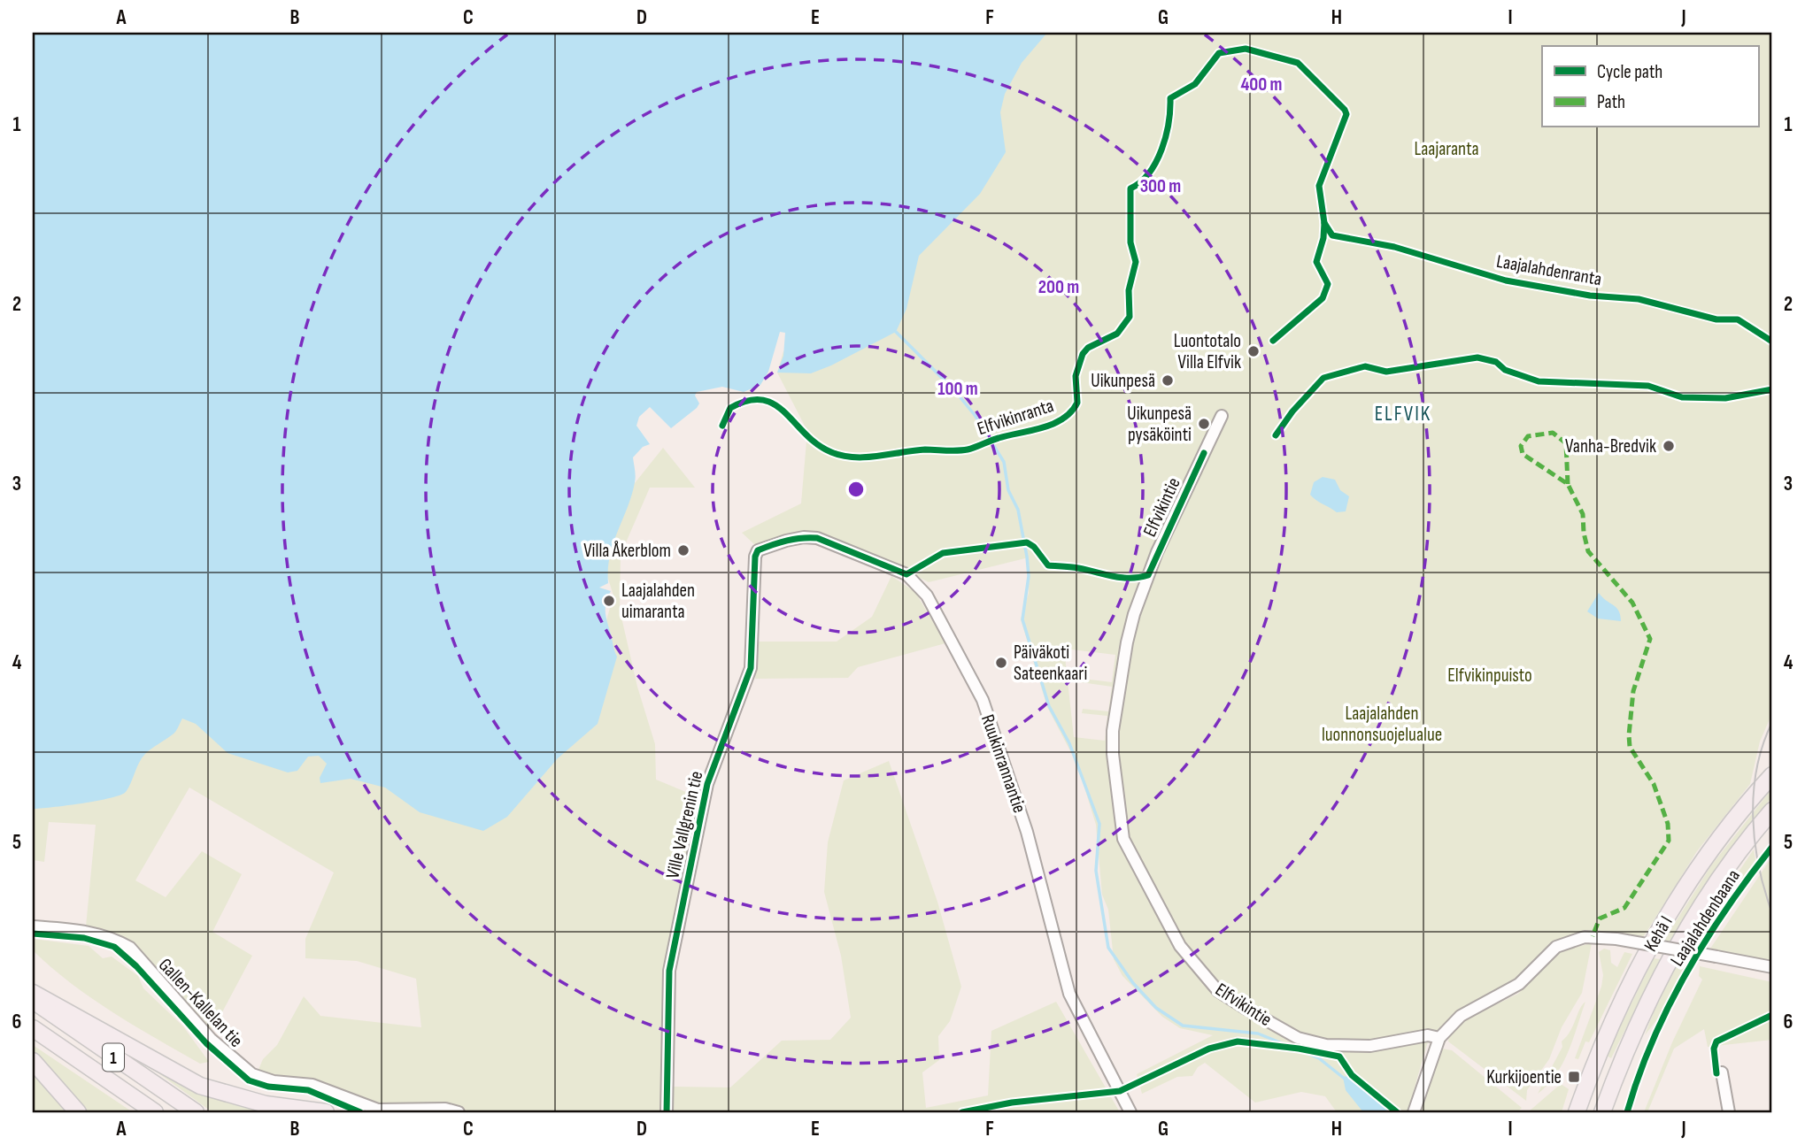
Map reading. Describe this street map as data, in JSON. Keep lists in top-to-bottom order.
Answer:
{
  "streets": {
    "highway": ["Kehä I", "1"],
    "street": [
      "Elfvikintie",
      "Ruukinrannantie",
      "Ville Vallgrenin tie",
      "Gallen-Kallelan tie"
    ],
    "cycle path": ["Laajalahdenranta", "Elfvikinranta", "Laajalahdenbaana"]
  },
  "crossings": [
    ["Ruukinrannantie", "Ville Vallgrenin tie"]
  ],
  "districts": ["ELFVIK"],
  "parks": ["Laajaranta", "Elfvikinpuisto", "Laajalahden luonnonsuojelualue"],
  "places": {
    "other": [
      "Luontotalo Villa Elfvik",
      "Uikunpesä",
      "Uikunpesä pysäköinti",
      "Vanha-Bredvik",
      "Villa Åkerblom",
      "Laajalahden uimaranta",
      "Päiväkoti Sateenkaari"
    ],
    "transit": ["Kurkijoentie"]
  },
  "legend": ["Cycle path", "Path"],
  "grid": {
    "columns": [
      "A",
      "B",
      "C",
      "D",
      "E",
      "F",
      "G",
      "H",
      "I",
      "J"
    ],
    "rows": [
      "1",
      "2",
      "3",
      "4",
      "5",
      "6"
    ]
  },
  "rings": [
    "400 m",
    "300 m",
    "200 m",
    "100 m"
  ]
}
